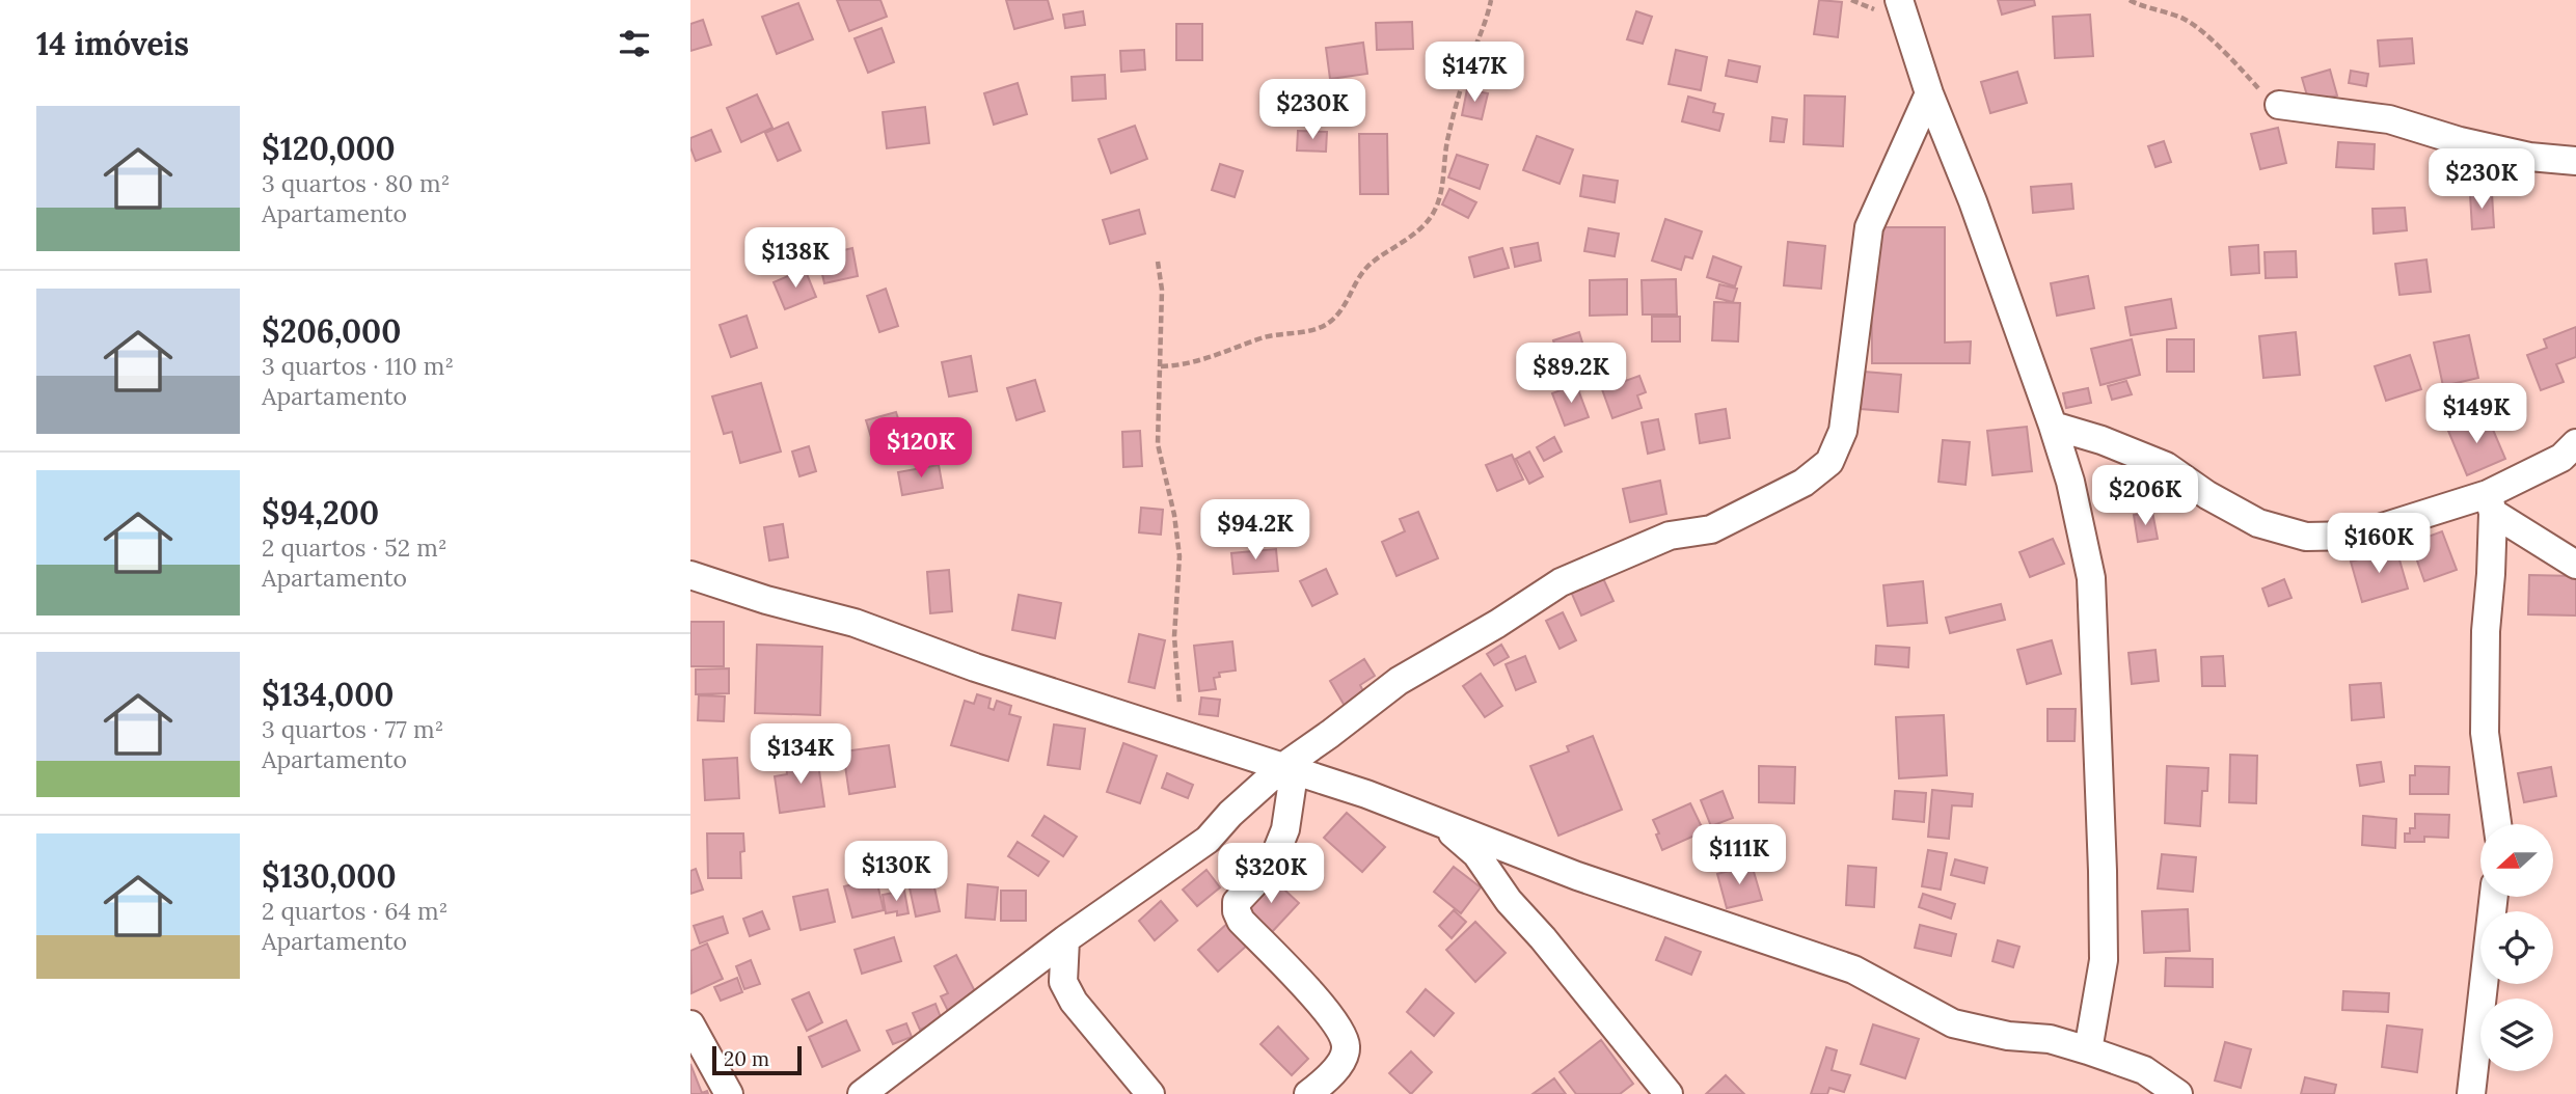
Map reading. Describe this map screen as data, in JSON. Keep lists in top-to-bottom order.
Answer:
{
  "scale_bar": "20 m",
  "north": "left",
  "page": {
    "heading": "14 imóveis",
    "price": [
      "$147K",
      "$230K",
      "$230K",
      "$138K",
      "$89.2K",
      "$149K",
      "$120K",
      "$206K",
      "$94.2K",
      "$160K",
      "$134K",
      "$111K",
      "$130K",
      "$320K"
    ],
    "list": [
      {
        "name": "$120,000",
        "note": "3 quartos · 80 m² · Apartamento"
      },
      {
        "name": "$206,000",
        "note": "3 quartos · 110 m² · Apartamento"
      },
      {
        "name": "$94,200",
        "note": "2 quartos · 52 m² · Apartamento"
      },
      {
        "name": "$134,000",
        "note": "3 quartos · 77 m² · Apartamento"
      },
      {
        "name": "$130,000",
        "note": "2 quartos · 64 m² · Apartamento"
      }
    ],
    "scale": "20 m"
  }
}
